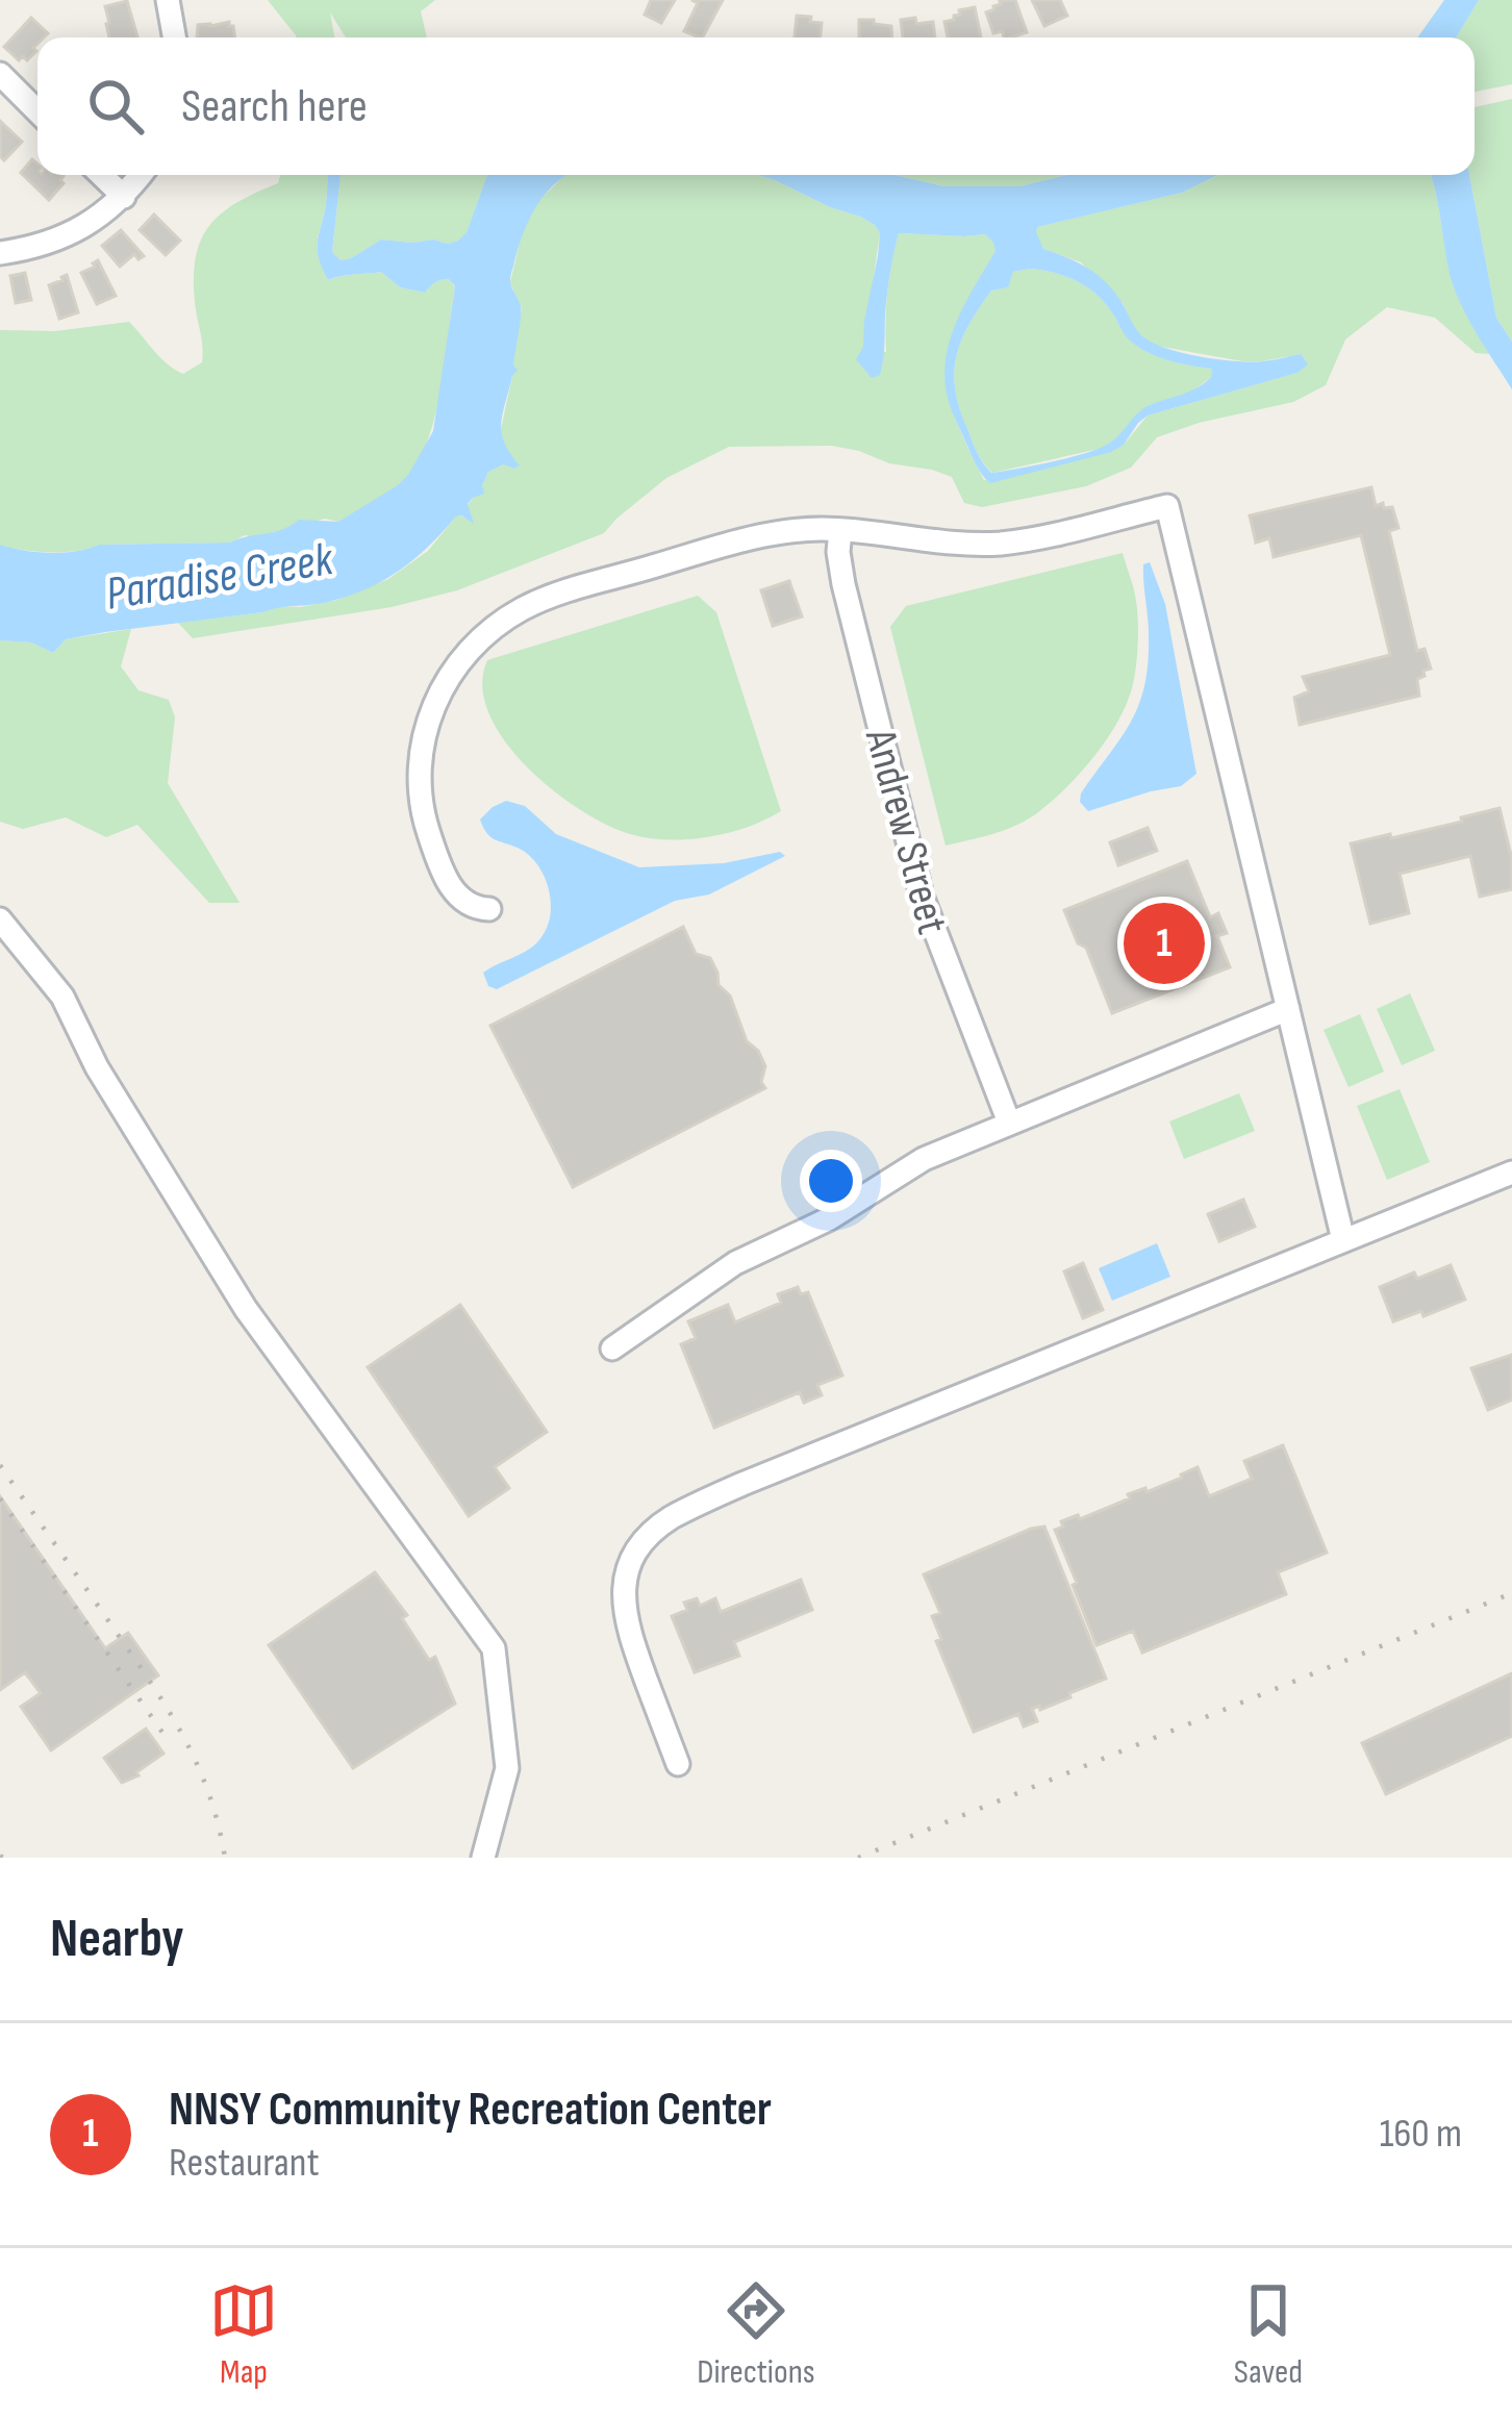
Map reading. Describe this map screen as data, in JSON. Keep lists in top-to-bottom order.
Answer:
{
  "streets": {
    "street": ["Andrew Street"]
  },
  "water": ["Paradise Creek"],
  "page": {
    "search": "Search here",
    "pins": "1",
    "heading": "Nearby",
    "list": [
      {
        "mark": "1",
        "name": "NNSY Community Recreation Center",
        "note": "Restaurant",
        "value": "160 m"
      }
    ],
    "nav": ["Map", "Directions", "Saved"]
  }
}
